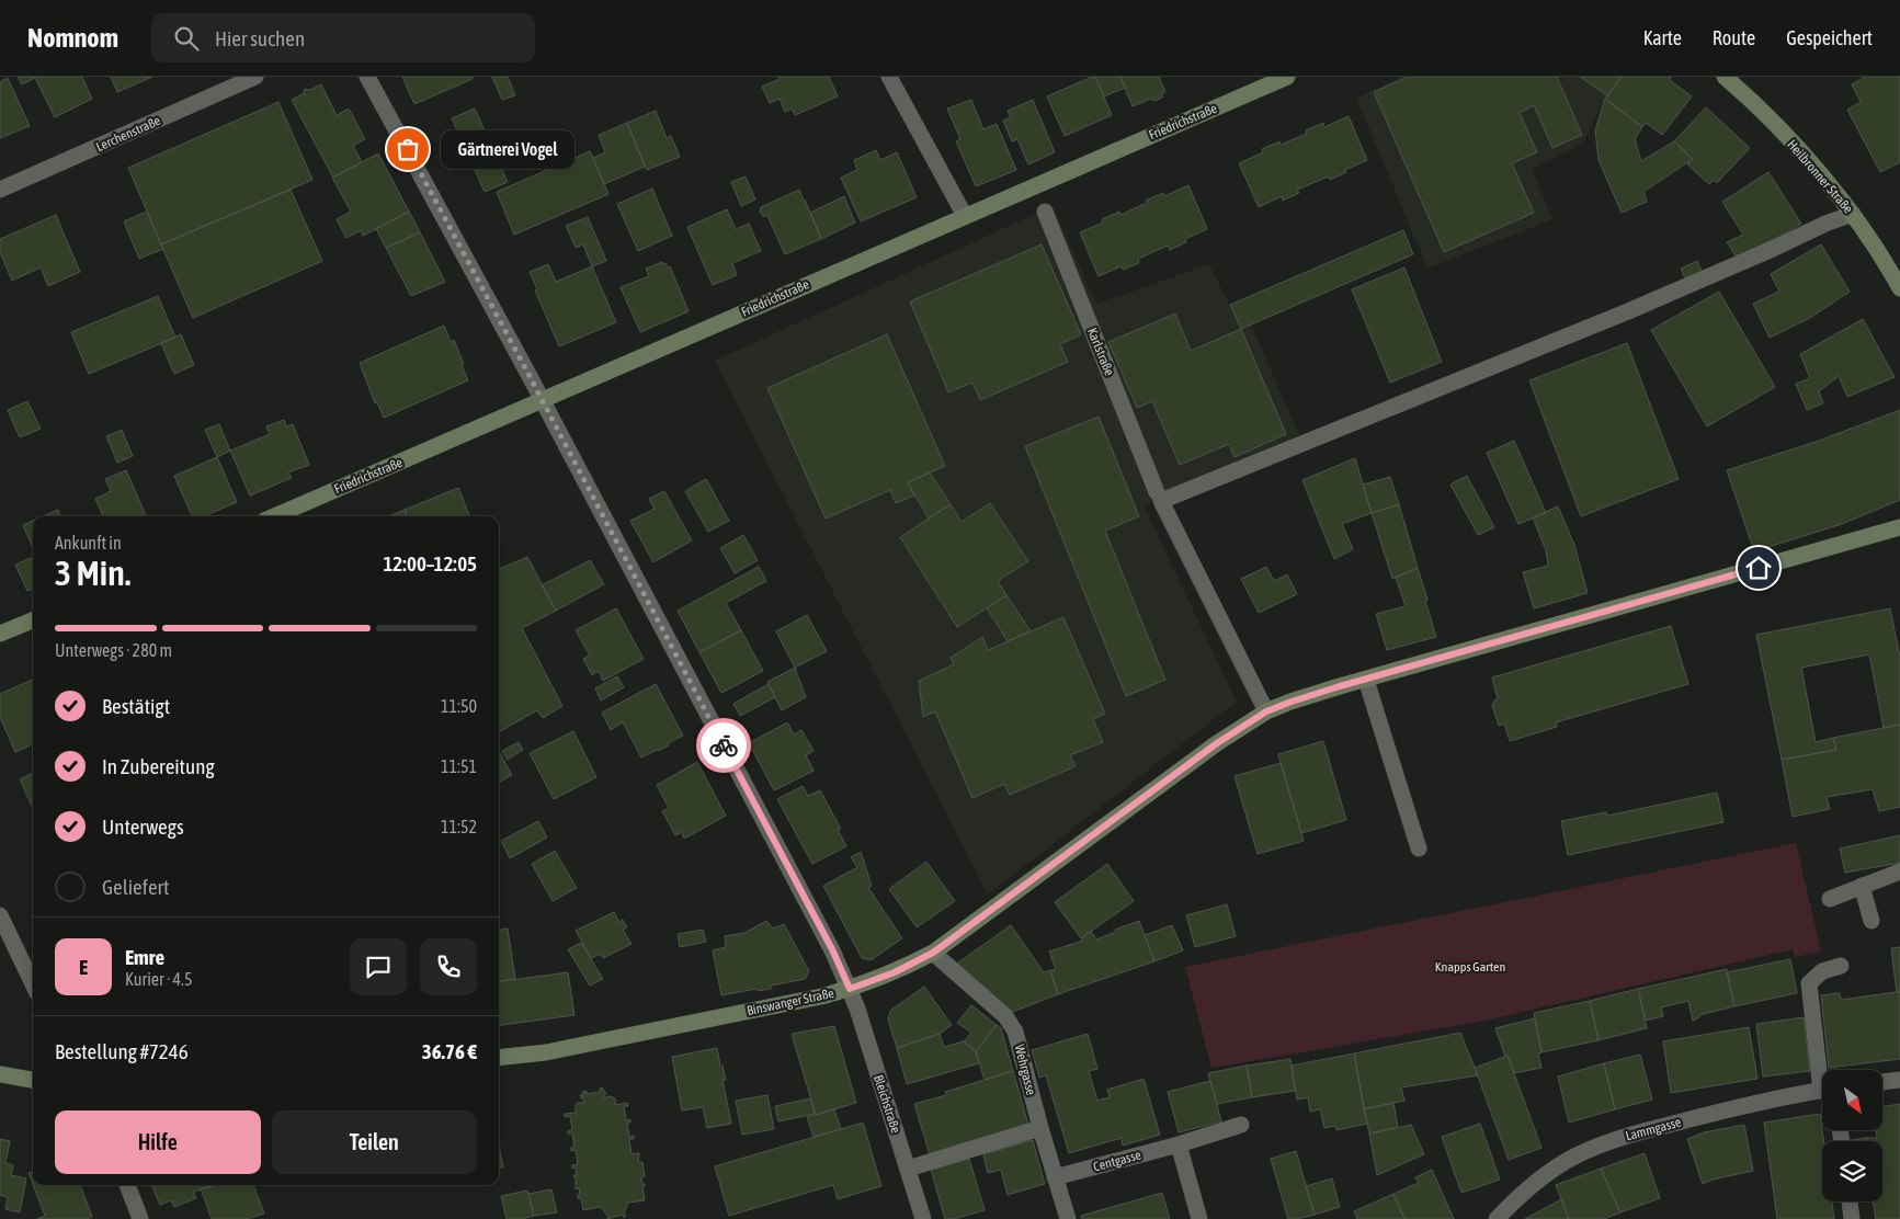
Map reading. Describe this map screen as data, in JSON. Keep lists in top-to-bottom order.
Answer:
{
  "streets": {
    "main road": ["Friedrichstraße", "Heilbronner Straße", "Binswanger Straße"],
    "street": [
      "Lerchenstraße",
      "Karlstraße",
      "Wehrgasse",
      "Bleichstraße",
      "Lammgasse",
      "Centgasse"
    ]
  },
  "crossings": [
    ["Friedrichstraße", "Bleichstraße"],
    ["Karlstraße", "Binswanger Straße"],
    ["Binswanger Straße", "Wehrgasse"],
    ["Binswanger Straße", "Bleichstraße"],
    ["Wehrgasse", "Centgasse"]
  ],
  "parks": ["Knapps Garten"],
  "places": ["Gärtnerei Vogel"],
  "north": "bottom right",
  "page": {
    "header": "Nomnom",
    "search": "Hier suchen",
    "nav": ["Karte", "Route", "Gespeichert"],
    "bubble": "Gärtnerei Vogel",
    "heading": ["3 Min.", "Ankunft in", "12:00–12:05"],
    "panel": [
      "Emre",
      "Kurier · 4.5",
      "Bestellung #7246",
      "36.76 €"
    ],
    "bar": "Unterwegs · 280 m",
    "list": [
      ["Bestätigt", "11:50"],
      ["In Zubereitung", "11:51"],
      ["Unterwegs", "11:52"],
      "Geliefert"
    ],
    "round": "E",
    "buttons": ["Hilfe", "Teilen"]
  }
}
